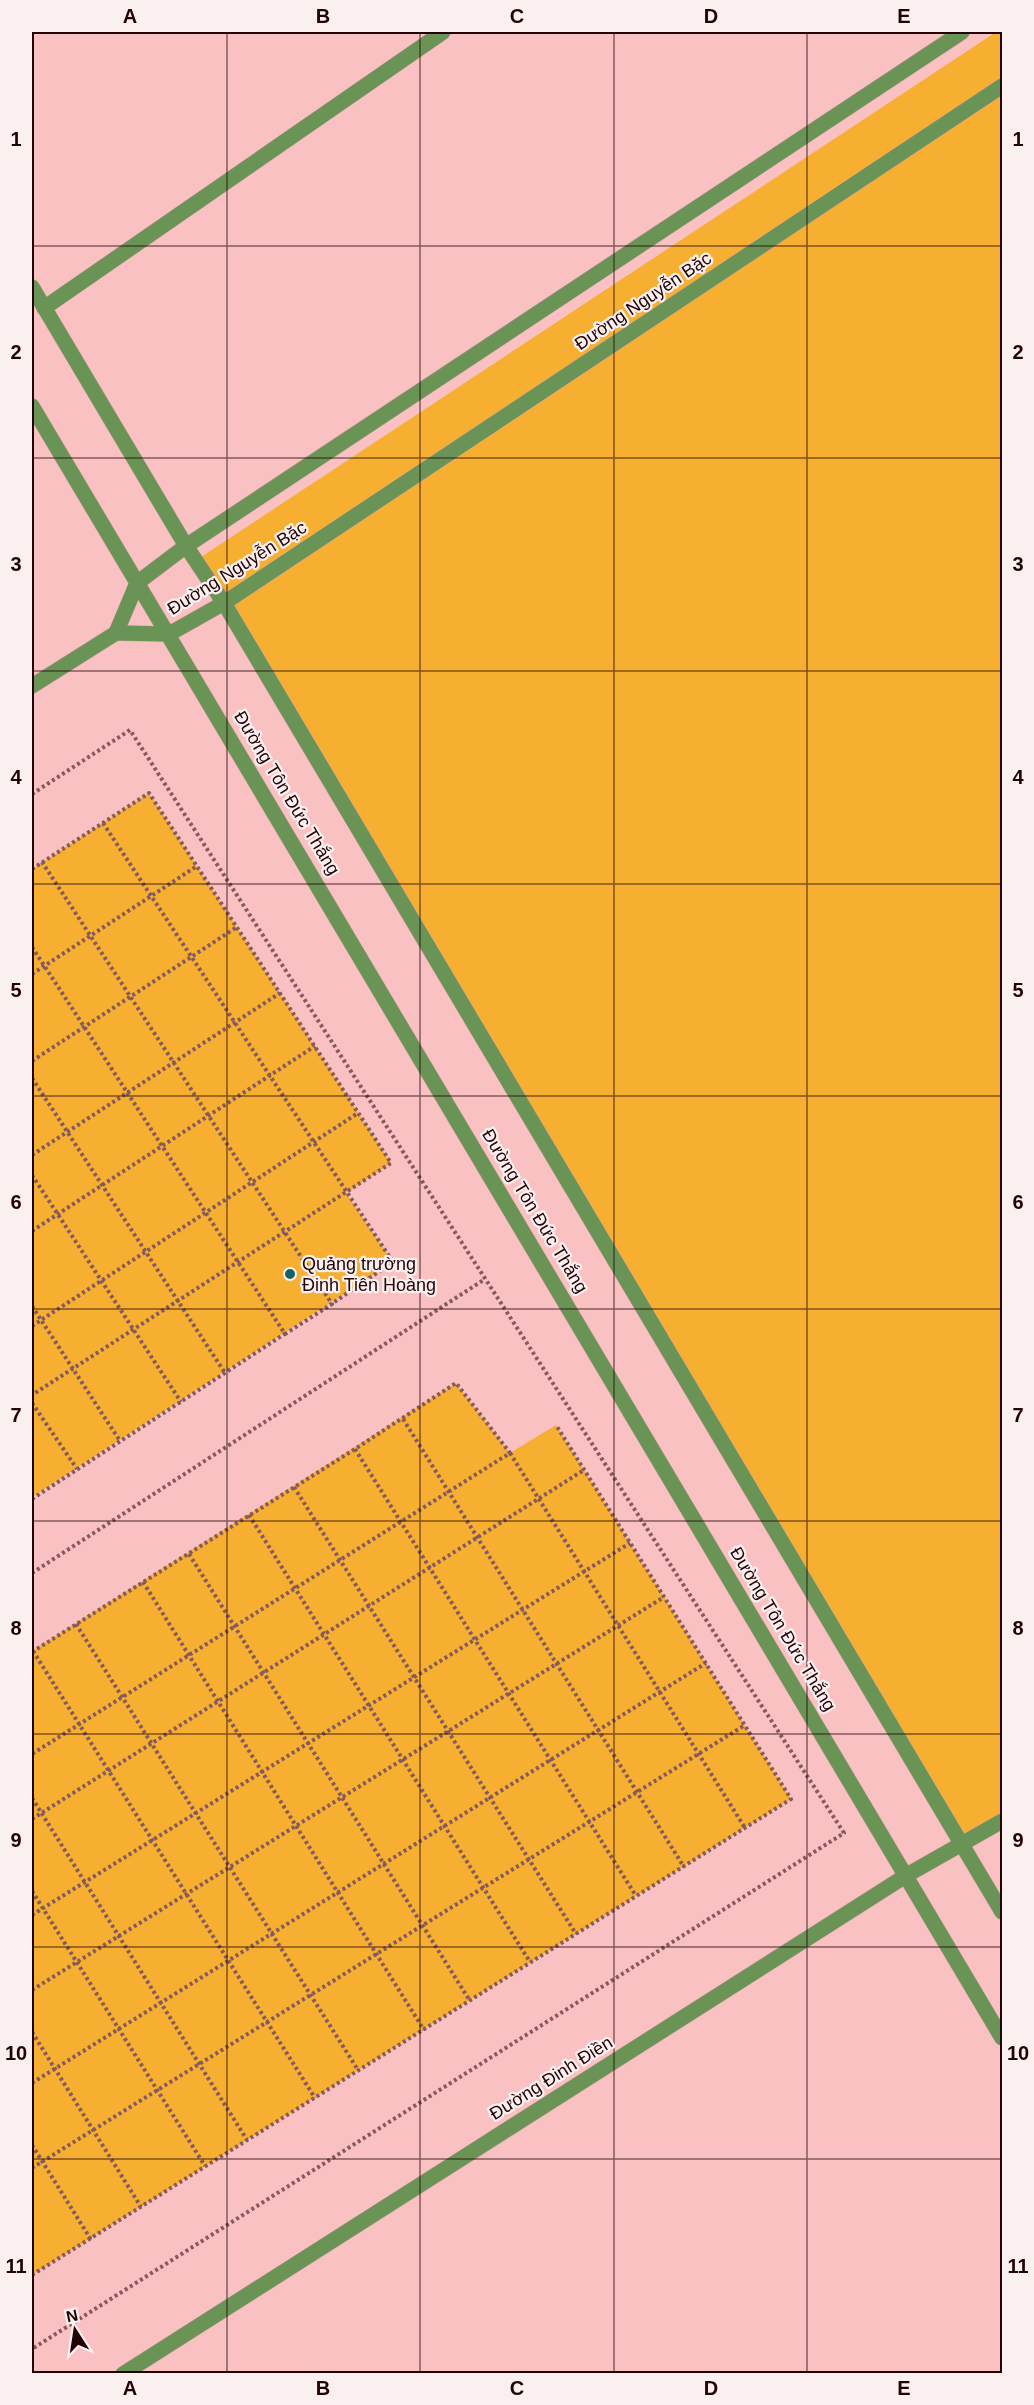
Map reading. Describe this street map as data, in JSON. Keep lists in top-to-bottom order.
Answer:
{
  "streets": {
    "street": ["Đường Nguyễn Bặc", "Đường Tôn Đức Thắng", "Đường Đinh Điền"]
  },
  "crossings": [
    ["Đường Nguyễn Bặc", "Đường Tôn Đức Thắng"],
    ["Đường Tôn Đức Thắng", "Đường Đinh Điền"]
  ],
  "places": ["Quảng trường Đinh Tiên Hoàng"],
  "north": "top",
  "grid": {
    "columns": [
      "A",
      "B",
      "C",
      "D",
      "E"
    ],
    "rows": [
      "1",
      "2",
      "3",
      "4",
      "5",
      "6",
      "7",
      "8",
      "9",
      "10",
      "11"
    ]
  }
}
